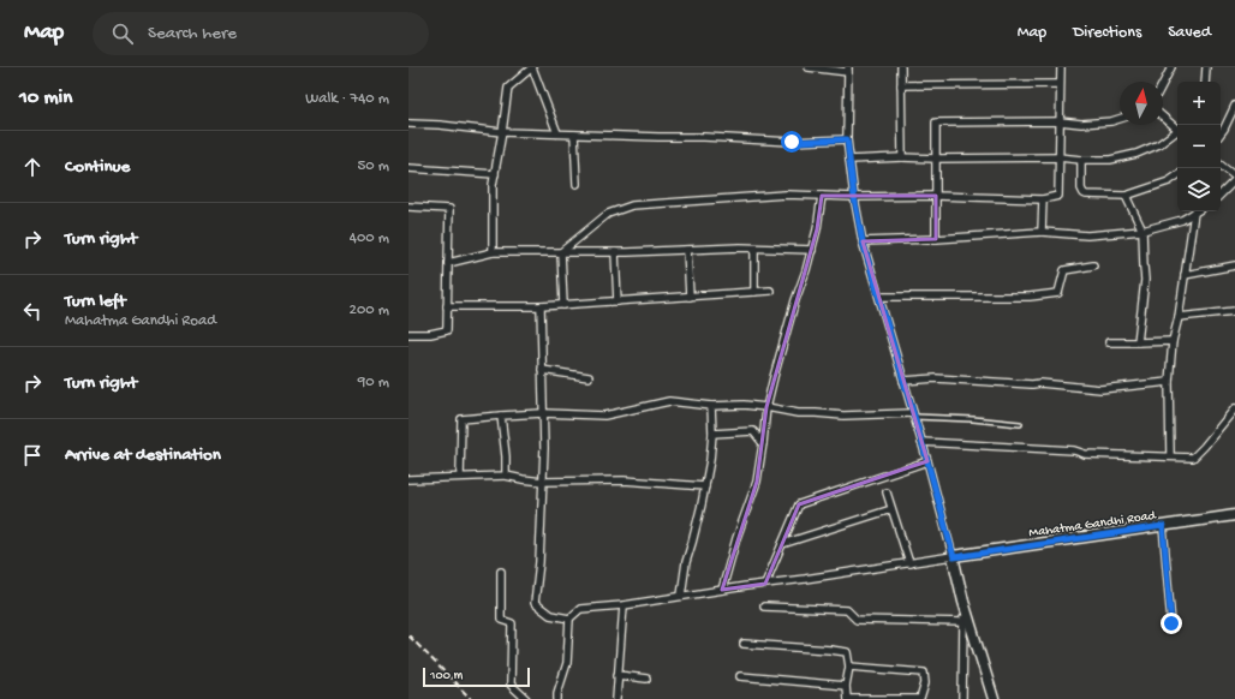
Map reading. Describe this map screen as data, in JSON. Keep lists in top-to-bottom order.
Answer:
{
  "streets": {
    "street": ["Mahatma Gandhi Road"]
  },
  "scale_bar": "100 m",
  "north": "top",
  "page": {
    "header": "Map",
    "search": "Search here",
    "nav": ["Map", "Directions", "Saved"],
    "heading": ["10 min", "Walk · 740 m"],
    "map_buttons": ["+", "−"],
    "list": [
      ["Continue", "50 m"],
      ["Turn right", "400 m"],
      ["Turn left", "Mahatma Gandhi Road", "200 m"],
      ["Turn right", "90 m"],
      "Arrive at destination"
    ],
    "scale": "100 m"
  }
}
